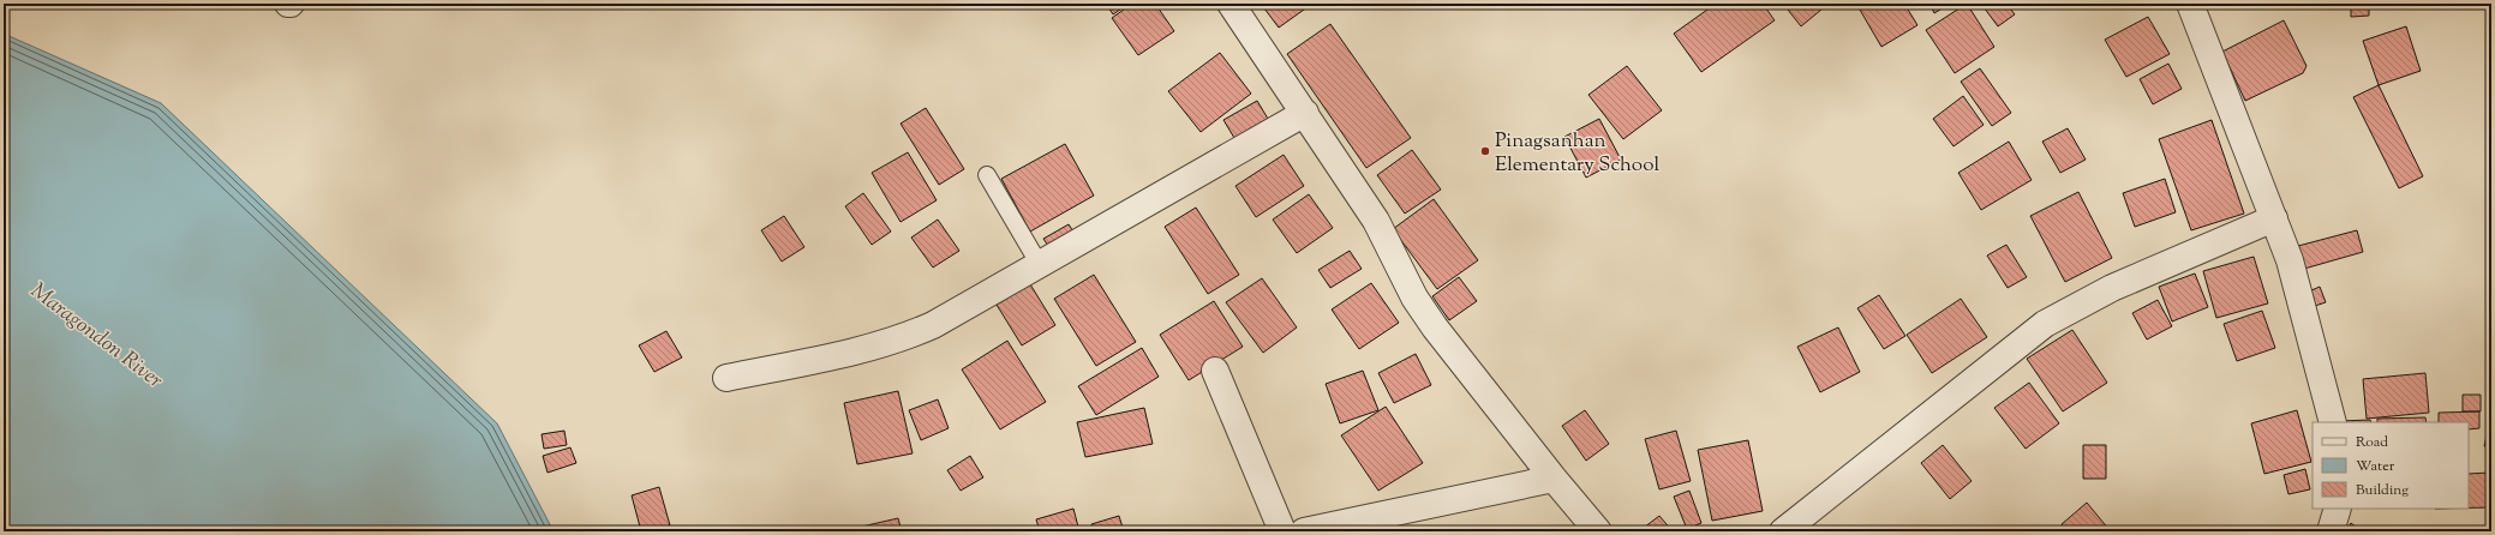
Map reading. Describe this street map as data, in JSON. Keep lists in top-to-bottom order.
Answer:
{
  "water": ["Maragondon River"],
  "places": ["Pinagsanhan Elementary School"],
  "legend": ["Road", "Water", "Building"]
}
